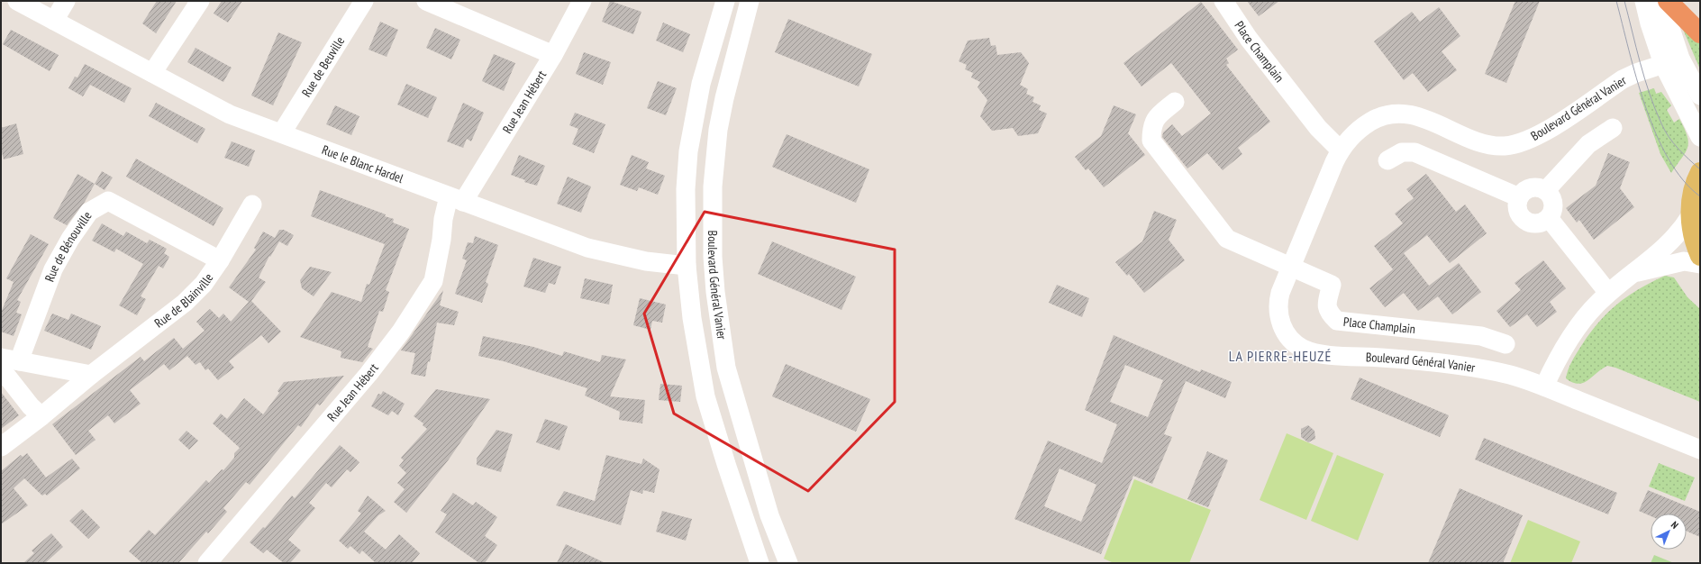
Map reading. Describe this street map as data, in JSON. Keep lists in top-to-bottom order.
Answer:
{
  "streets": {
    "street": [
      "Place Champlain",
      "Rue de Beuville",
      "Rue Jean Hébert",
      "Boulevard Général Vanier",
      "Rue le Blanc Hardel",
      "Rue de Bénouville",
      "Rue de Blainville"
    ]
  },
  "crossings": [
    ["Place Champlain", "Boulevard Général Vanier"],
    ["Rue de Beuville", "Rue le Blanc Hardel"],
    ["Rue Jean Hébert", "Rue le Blanc Hardel"],
    ["Rue de Bénouville", "Rue de Blainville"]
  ],
  "districts": ["LA PIERRE-HEUZÉ"],
  "north": "top right"
}
